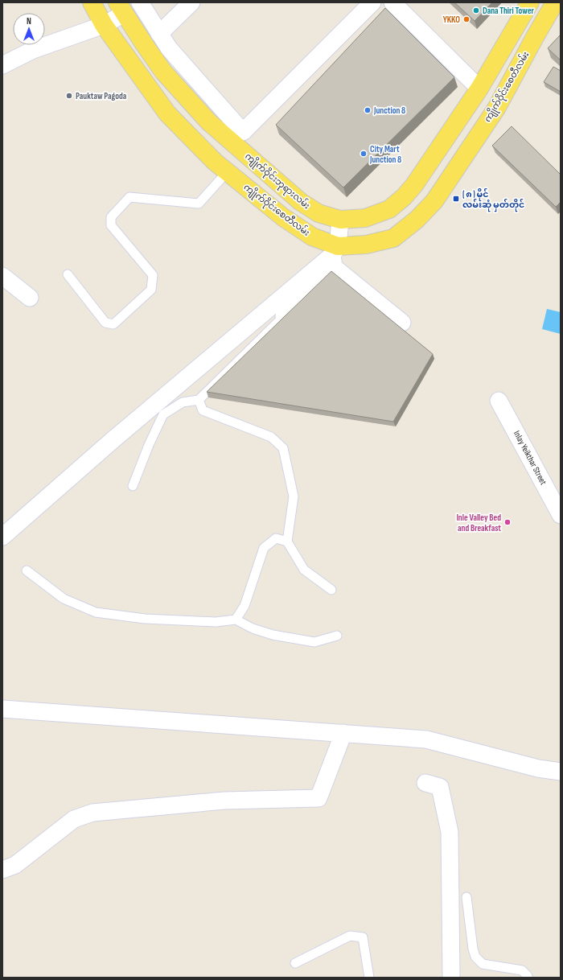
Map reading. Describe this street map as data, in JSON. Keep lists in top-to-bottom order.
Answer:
{
  "streets": {
    "main road": ["ကျိုက်ဝိုင်းစေတီလမ်း", "ကျိုက်ဝိုင်းဘုရားလမ်း"],
    "street": ["Inlay Yeikthar Street"]
  },
  "places": {
    "other": [
      "Dana Thiri Tower",
      "YKKO",
      "Pauktaw Pagoda",
      "Junction 8",
      "City Mart Junction 8",
      "Inle Valley Bed and Breakfast"
    ],
    "transit": ["( ၈ ) မိုင် လမ်းဆုံ မှတ်တိုင်"]
  },
  "north": "top"
}
